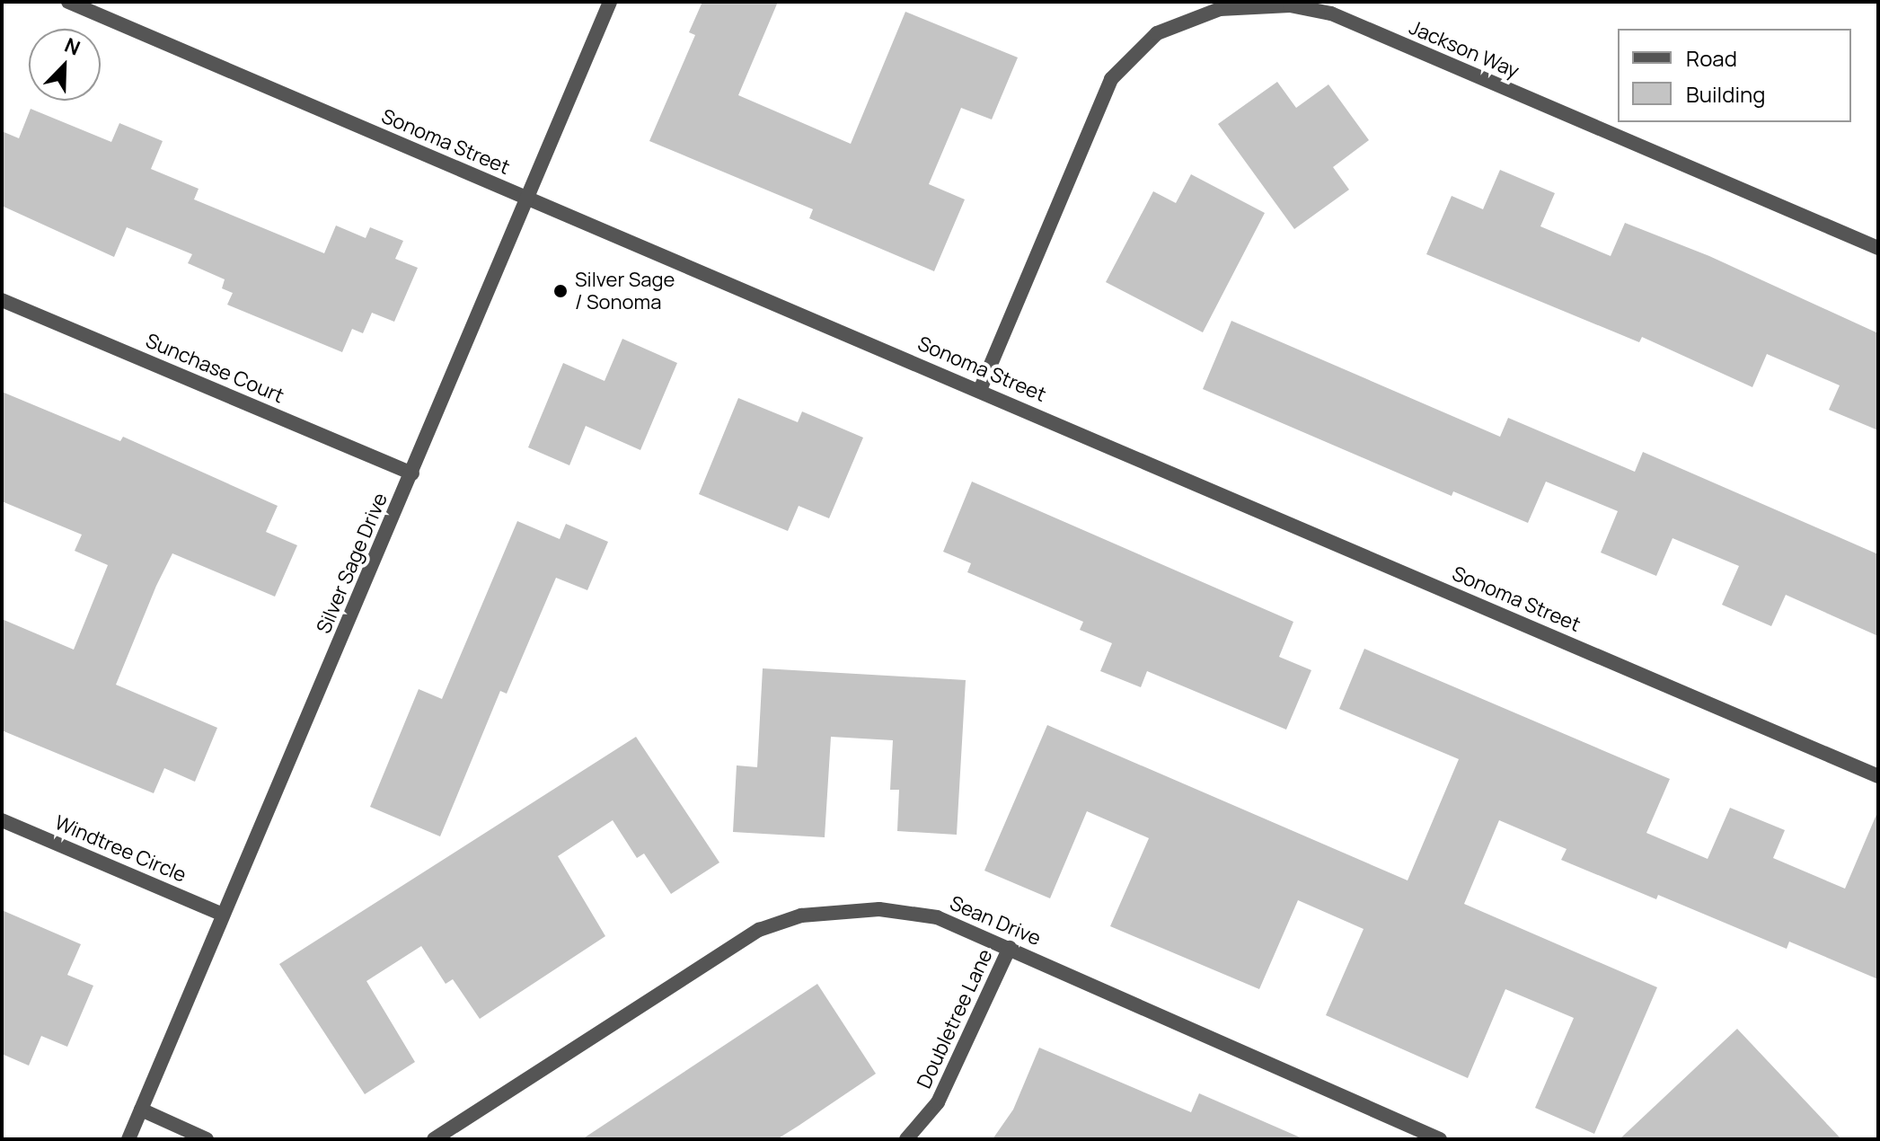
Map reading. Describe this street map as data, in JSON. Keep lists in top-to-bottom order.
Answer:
{
  "streets": {
    "street": [
      "Jackson Way",
      "Sonoma Street",
      "Sunchase Court",
      "Silver Sage Drive",
      "Windtree Circle",
      "Sean Drive",
      "Doubletree Lane"
    ]
  },
  "crossings": [
    ["Jackson Way", "Sonoma Street"],
    ["Sonoma Street", "Silver Sage Drive"],
    ["Sunchase Court", "Silver Sage Drive"],
    ["Silver Sage Drive", "Windtree Circle"],
    ["Sean Drive", "Doubletree Lane"]
  ],
  "places": ["Silver Sage / Sonoma"],
  "legend": ["Road", "Building"],
  "north": "top right"
}
